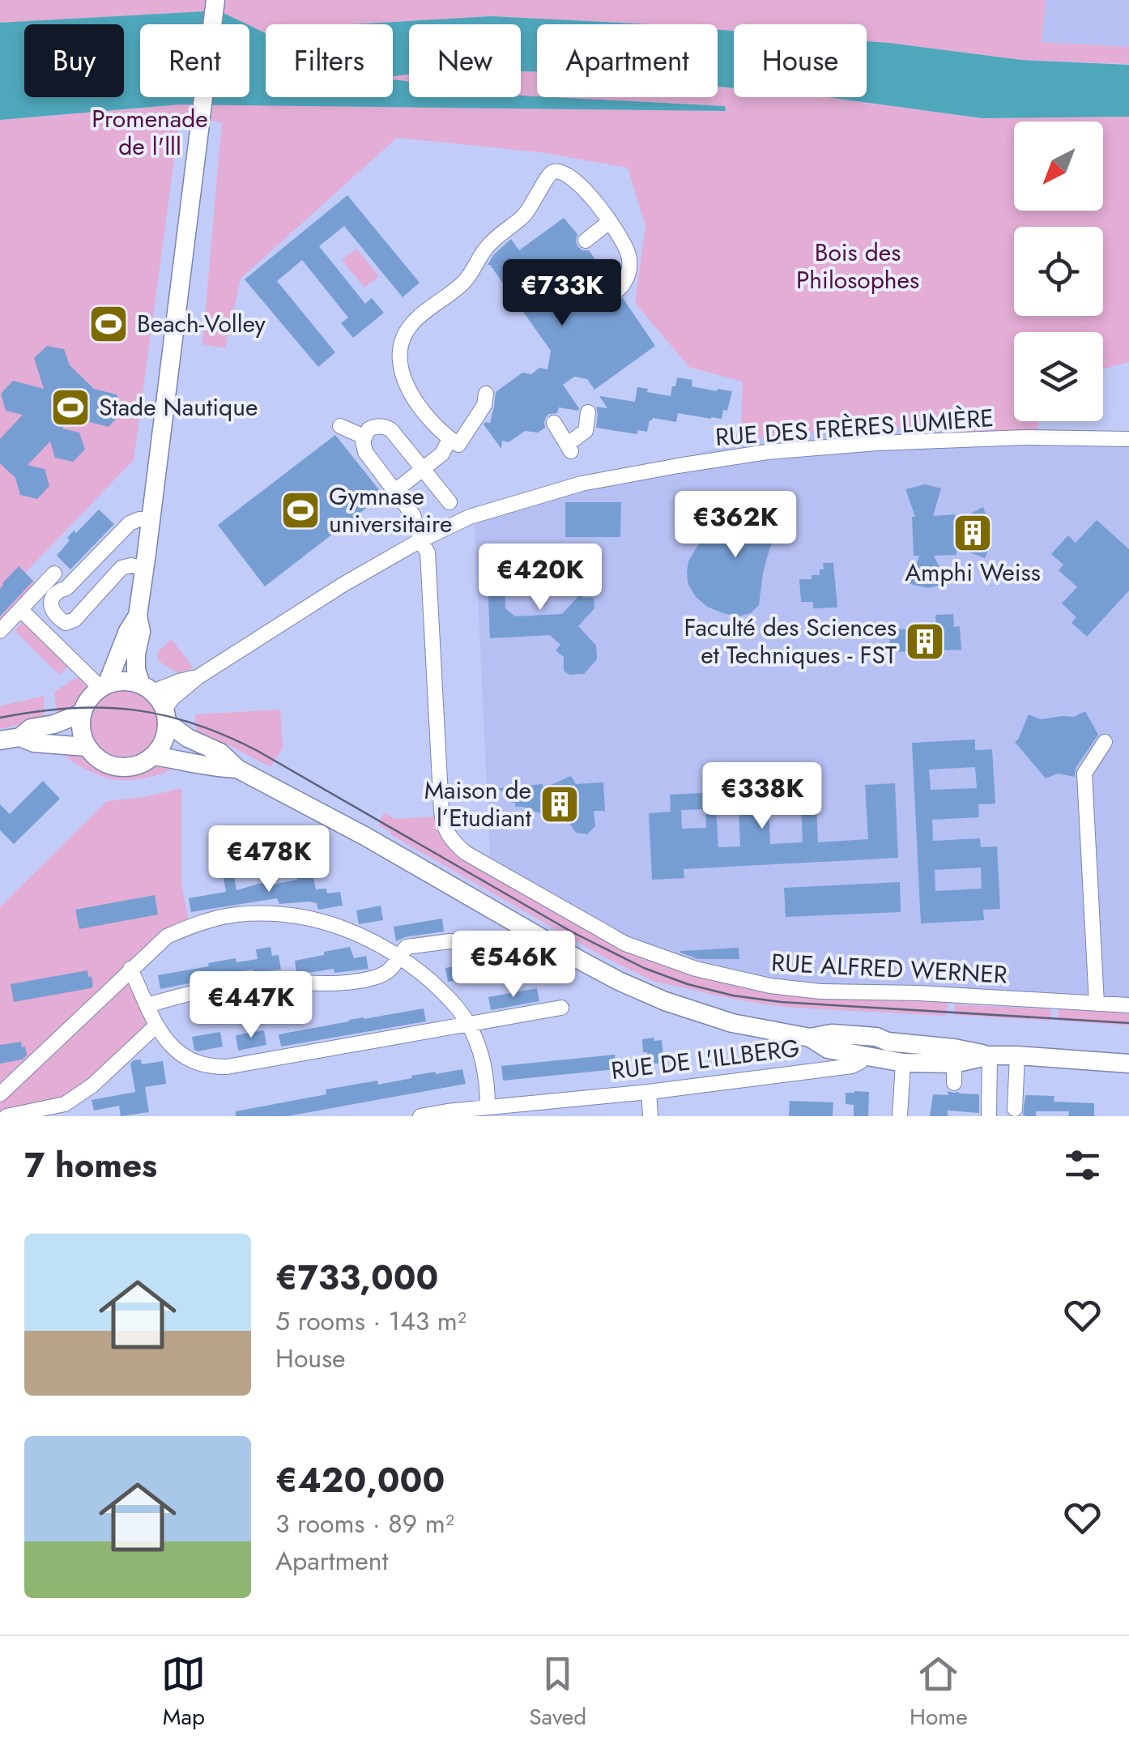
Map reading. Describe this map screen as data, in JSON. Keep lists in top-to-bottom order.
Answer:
{
  "streets": {
    "street": ["RUE DES FRÈRES LUMIÈRE", "RUE ALFRED WERNER", "RUE DE L'ILLBERG"]
  },
  "crossings": [
    ["RUE DES FRÈRES LUMIÈRE", "RUE ALFRED WERNER"]
  ],
  "parks": ["Promenade de l'lll", "Bois des Philosophes"],
  "places": {
    "sports": ["Beach-Volley", "Stade Nautique", "Gymnase universitaire"],
    "building": ["Amphi Weiss", "Faculté des Sciences et Techniques - FST", "Maison de l’Etudiant"]
  },
  "north": "bottom left",
  "page": {
    "chip": [
      "Buy",
      "Rent",
      "Filters",
      "New",
      "Apartment",
      "House"
    ],
    "price": [
      "€733K",
      "€362K",
      "€420K",
      "€338K",
      "€478K",
      "€546K",
      "€447K"
    ],
    "heading": "7 homes",
    "list": [
      {
        "name": "€733,000",
        "note": "5 rooms · 143 m² · House"
      },
      {
        "name": "€420,000",
        "note": "3 rooms · 89 m² · Apartment"
      }
    ],
    "tabs": ["Map", "Saved", "Home"]
  }
}
